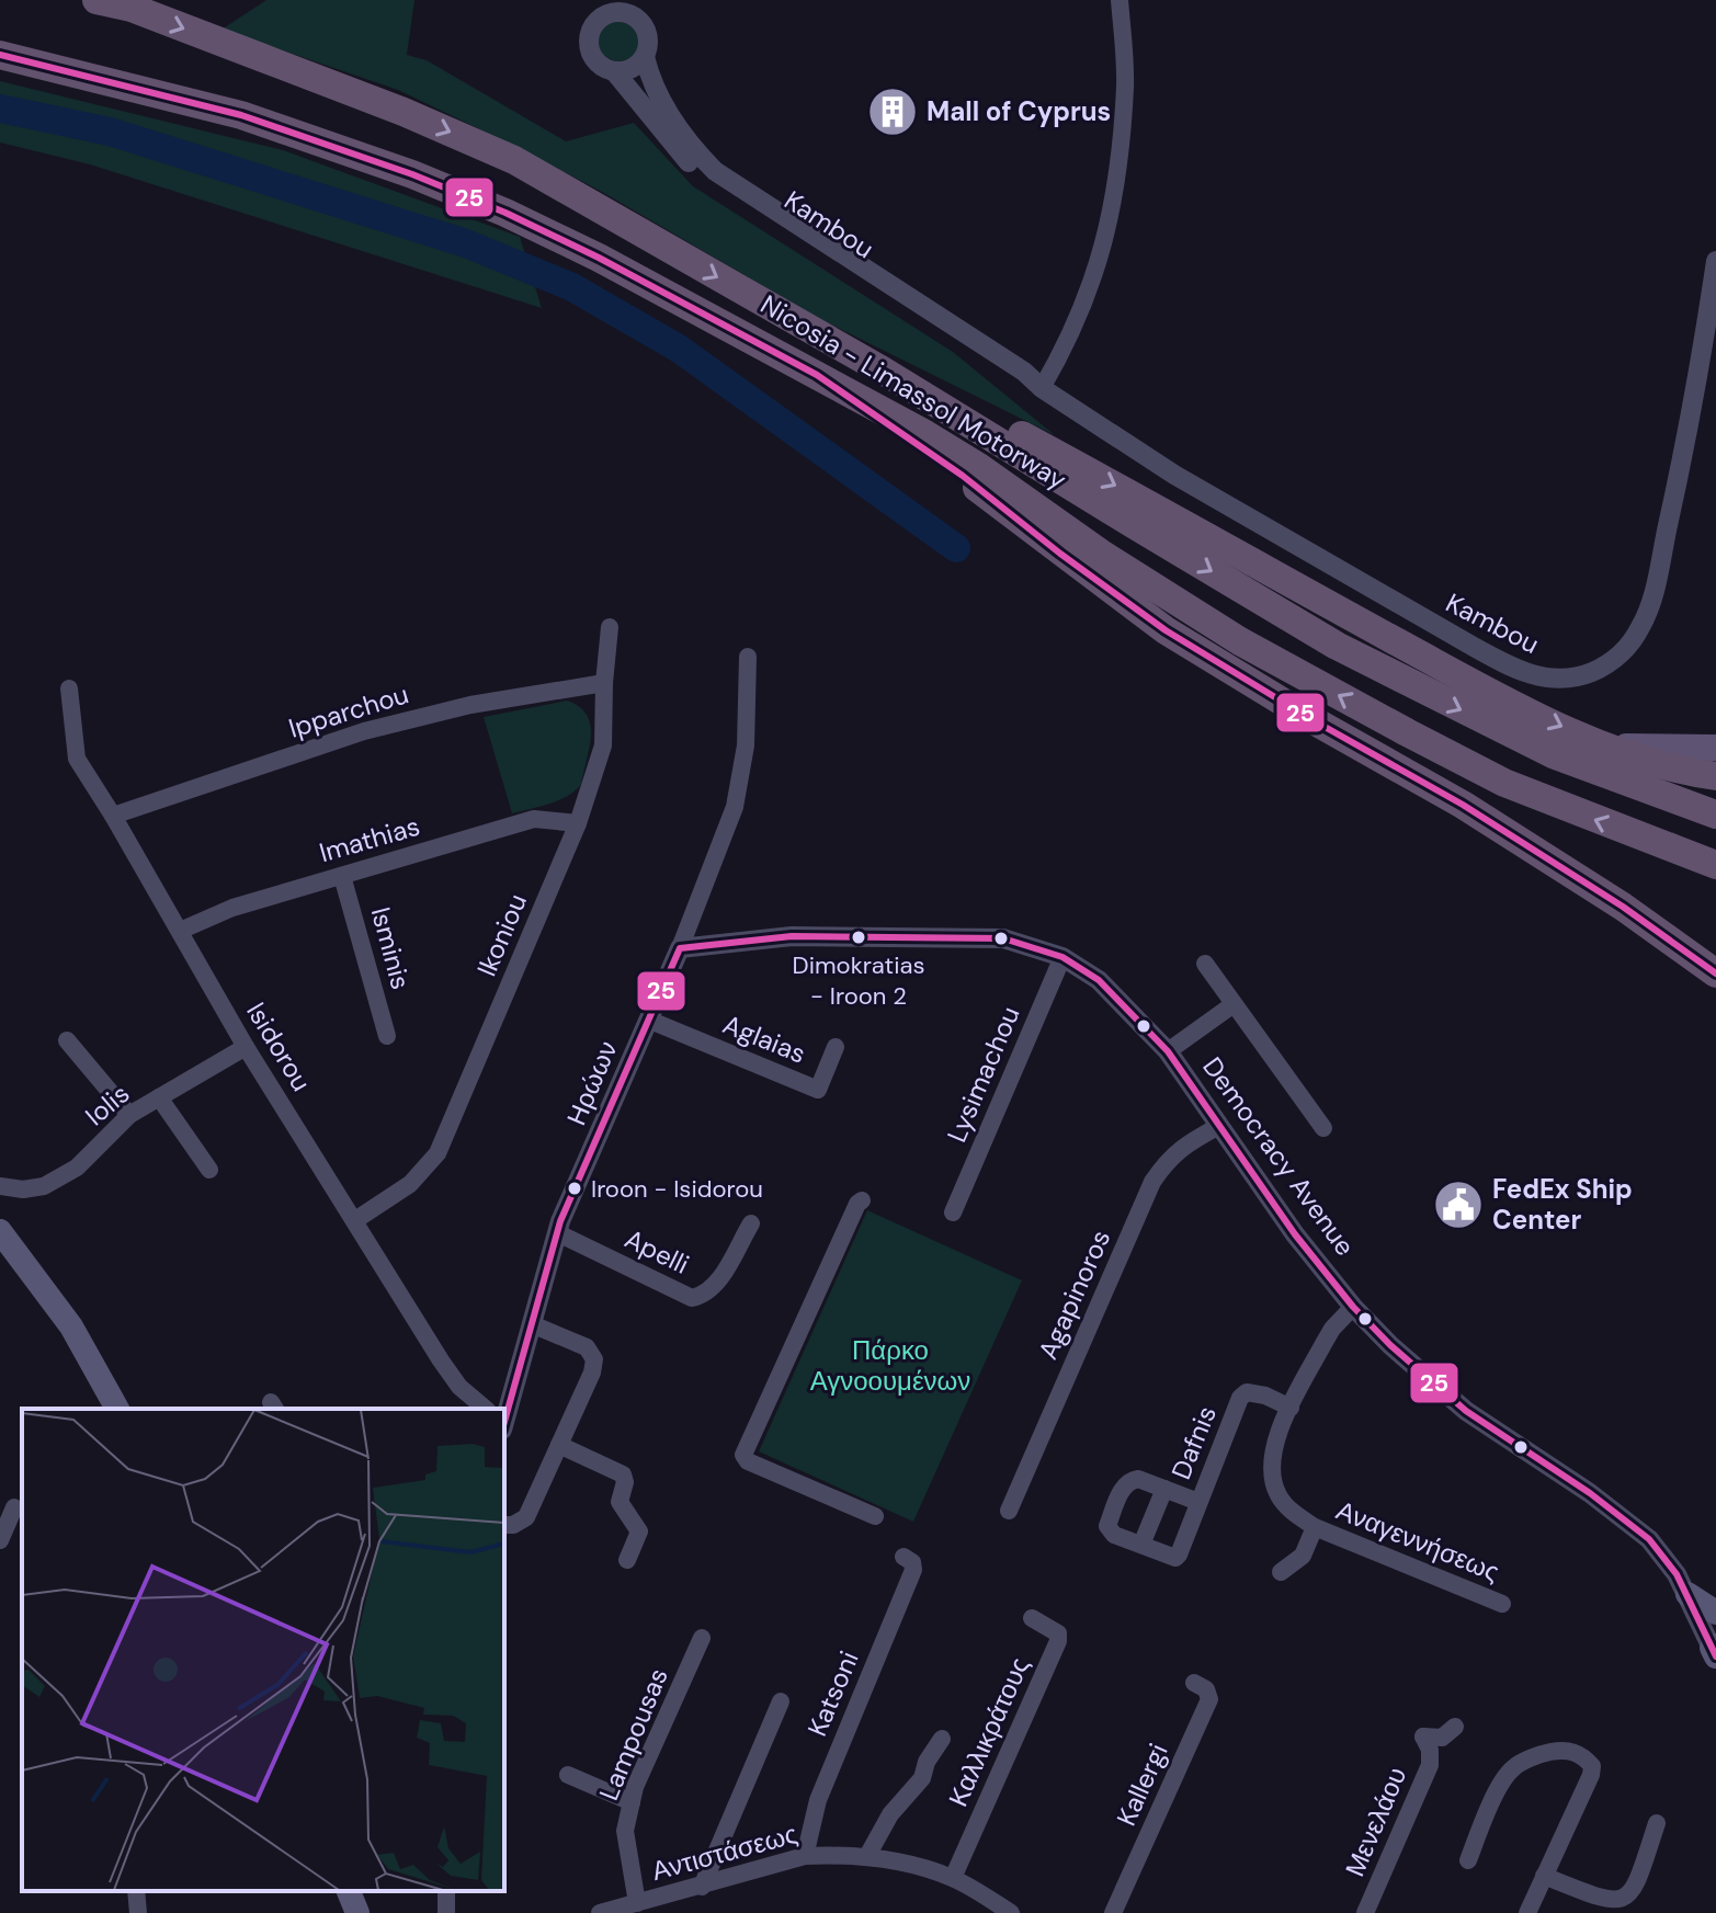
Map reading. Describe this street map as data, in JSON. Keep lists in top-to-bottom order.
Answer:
{
  "streets": {
    "highway": ["Nicosia - Limassol Motorway"],
    "street": [
      "Kambou",
      "Ipparchou",
      "Imathias",
      "Ikoniou",
      "Isminis",
      "Aglaias",
      "Isidorou",
      "Lysimachou",
      "Ηρώων",
      "Iolis",
      "Democracy Avenue",
      "Apelli",
      "Agapinoros",
      "Dafnis",
      "Αναγεννήσεως",
      "Katsoni",
      "Καλλικράτους",
      "Lampousas",
      "Kallergi",
      "Μενελάου",
      "Αντιστάσεως"
    ]
  },
  "crossings": [
    ["Ipparchou", "Ikoniou"],
    ["Ipparchou", "Isidorou"],
    ["Imathias", "Ikoniou"],
    ["Imathias", "Isminis"],
    ["Imathias", "Isidorou"],
    ["Ikoniou", "Isidorou"],
    ["Aglaias", "Ηρώων"],
    ["Isidorou", "Iolis"],
    ["Lysimachou", "Democracy Avenue"],
    ["Ηρώων", "Democracy Avenue"],
    ["Ηρώων", "Apelli"],
    ["Democracy Avenue", "Agapinoros"],
    ["Democracy Avenue", "Αναγεννήσεως"],
    ["Dafnis", "Αναγεννήσεως"],
    ["Katsoni", "Αντιστάσεως"],
    ["Καλλικράτους", "Αντιστάσεως"],
    ["Lampousas", "Αντιστάσεως"]
  ],
  "parks": ["Πάρκο Αγνοουμένων"],
  "places": {
    "building": ["Mall of Cyprus"],
    "other": ["Dimokratias - Iroon 2", "Iroon - Isidorou"],
    "public building": ["FedEx Ship Center"]
  },
  "lines": ["transit line 25"]
}
